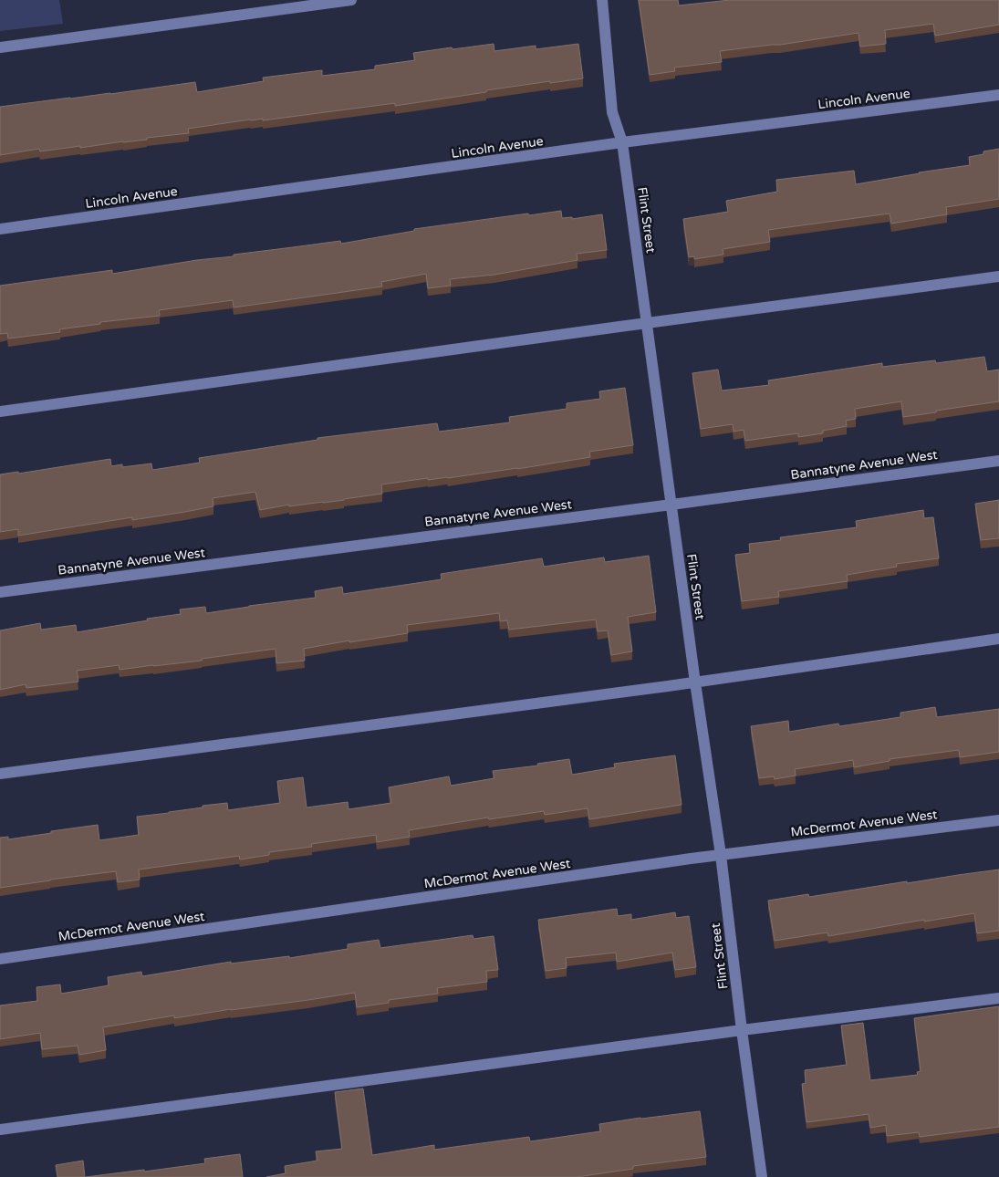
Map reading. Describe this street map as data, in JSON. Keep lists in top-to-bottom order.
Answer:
{
  "streets": {
    "street": [
      "Lincoln Avenue",
      "Flint Street",
      "Bannatyne Avenue West",
      "McDermot Avenue West"
    ]
  },
  "crossings": [
    ["Lincoln Avenue", "Flint Street"],
    ["Flint Street", "Bannatyne Avenue West"],
    ["Flint Street", "McDermot Avenue West"]
  ]
}
